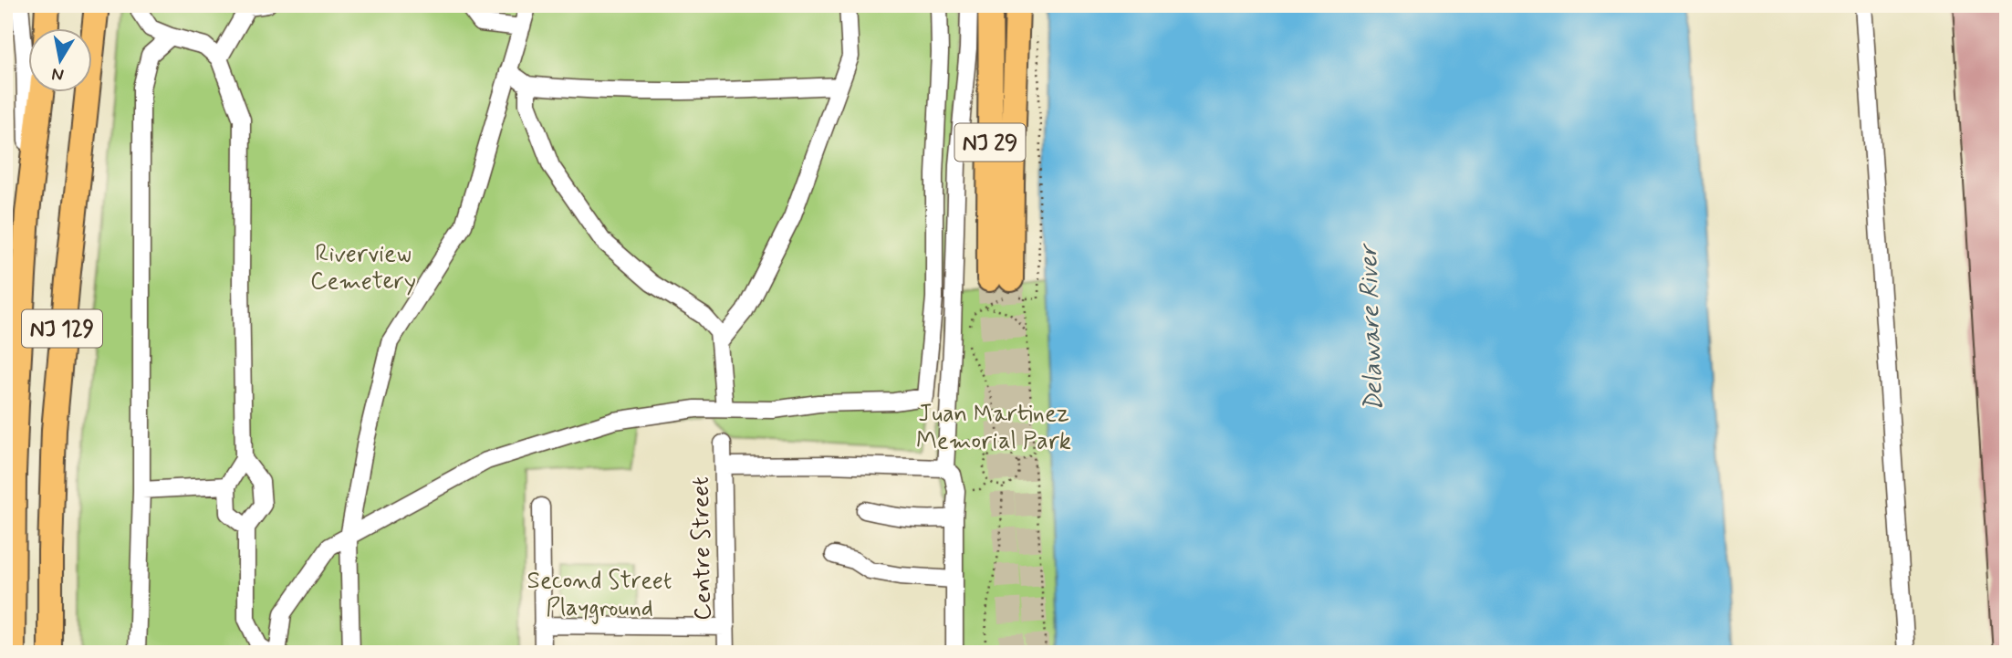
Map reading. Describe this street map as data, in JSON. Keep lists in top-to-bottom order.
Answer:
{
  "streets": {
    "highway": ["NJ 29", "NJ 129"],
    "street": ["Centre Street"]
  },
  "water": ["Delaware River"],
  "parks": ["Riverview Cemetery", "Juan Martinez Memorial Park", "Second Street Playground"],
  "north": "bottom"
}
